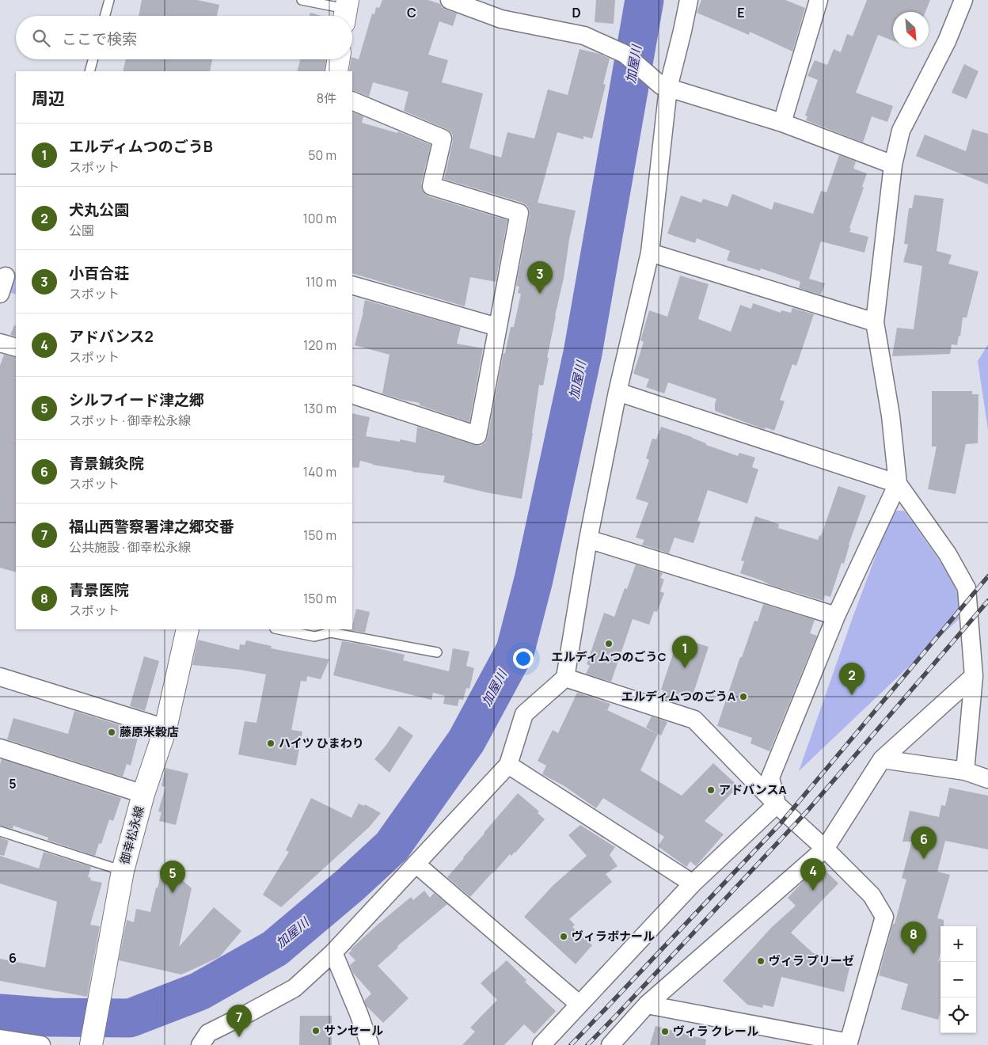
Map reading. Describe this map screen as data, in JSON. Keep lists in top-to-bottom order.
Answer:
{
  "streets": {
    "main road": ["御幸松永線"]
  },
  "water": ["加屋川"],
  "places": [
    "エルディムつのごうC",
    "エルディムつのごうA",
    "藤原米穀店",
    "ハイツ ひまわり",
    "アドバンスA",
    "ヴィラボナール",
    "ヴィラ プリーゼ",
    "サンセール",
    "ヴィラ クレール"
  ],
  "north": "bottom right",
  "page": {
    "search": "ここで検索",
    "heading": ["周辺", "8件"],
    "list": [
      {
        "mark": "1",
        "name": "エルディムつのごうB",
        "note": "スポット",
        "value": "50 m"
      },
      {
        "mark": "2",
        "name": "犬丸公園",
        "note": "公園",
        "value": "100 m"
      },
      {
        "mark": "3",
        "name": "小百合荘",
        "note": "スポット",
        "value": "110 m"
      },
      {
        "mark": "4",
        "name": "アドバンス2",
        "note": "スポット",
        "value": "120 m"
      },
      {
        "mark": "5",
        "name": "シルフイード津之郷",
        "note": "スポット · 御幸松永線",
        "value": "130 m"
      },
      {
        "mark": "6",
        "name": "青景鍼灸院",
        "note": "スポット",
        "value": "140 m"
      },
      {
        "mark": "7",
        "name": "福山西警察署津之郷交番",
        "note": "公共施設 · 御幸松永線",
        "value": "150 m"
      },
      {
        "mark": "8",
        "name": "青景医院",
        "note": "スポット",
        "value": "150 m"
      }
    ],
    "pins": [
      "3",
      "1",
      "2",
      "6",
      "4",
      "5",
      "8",
      "7"
    ],
    "map_buttons": ["+", "−"]
  },
  "grid": {
    "columns": ["C", "D", "E"],
    "rows": ["5", "6"]
  }
}
